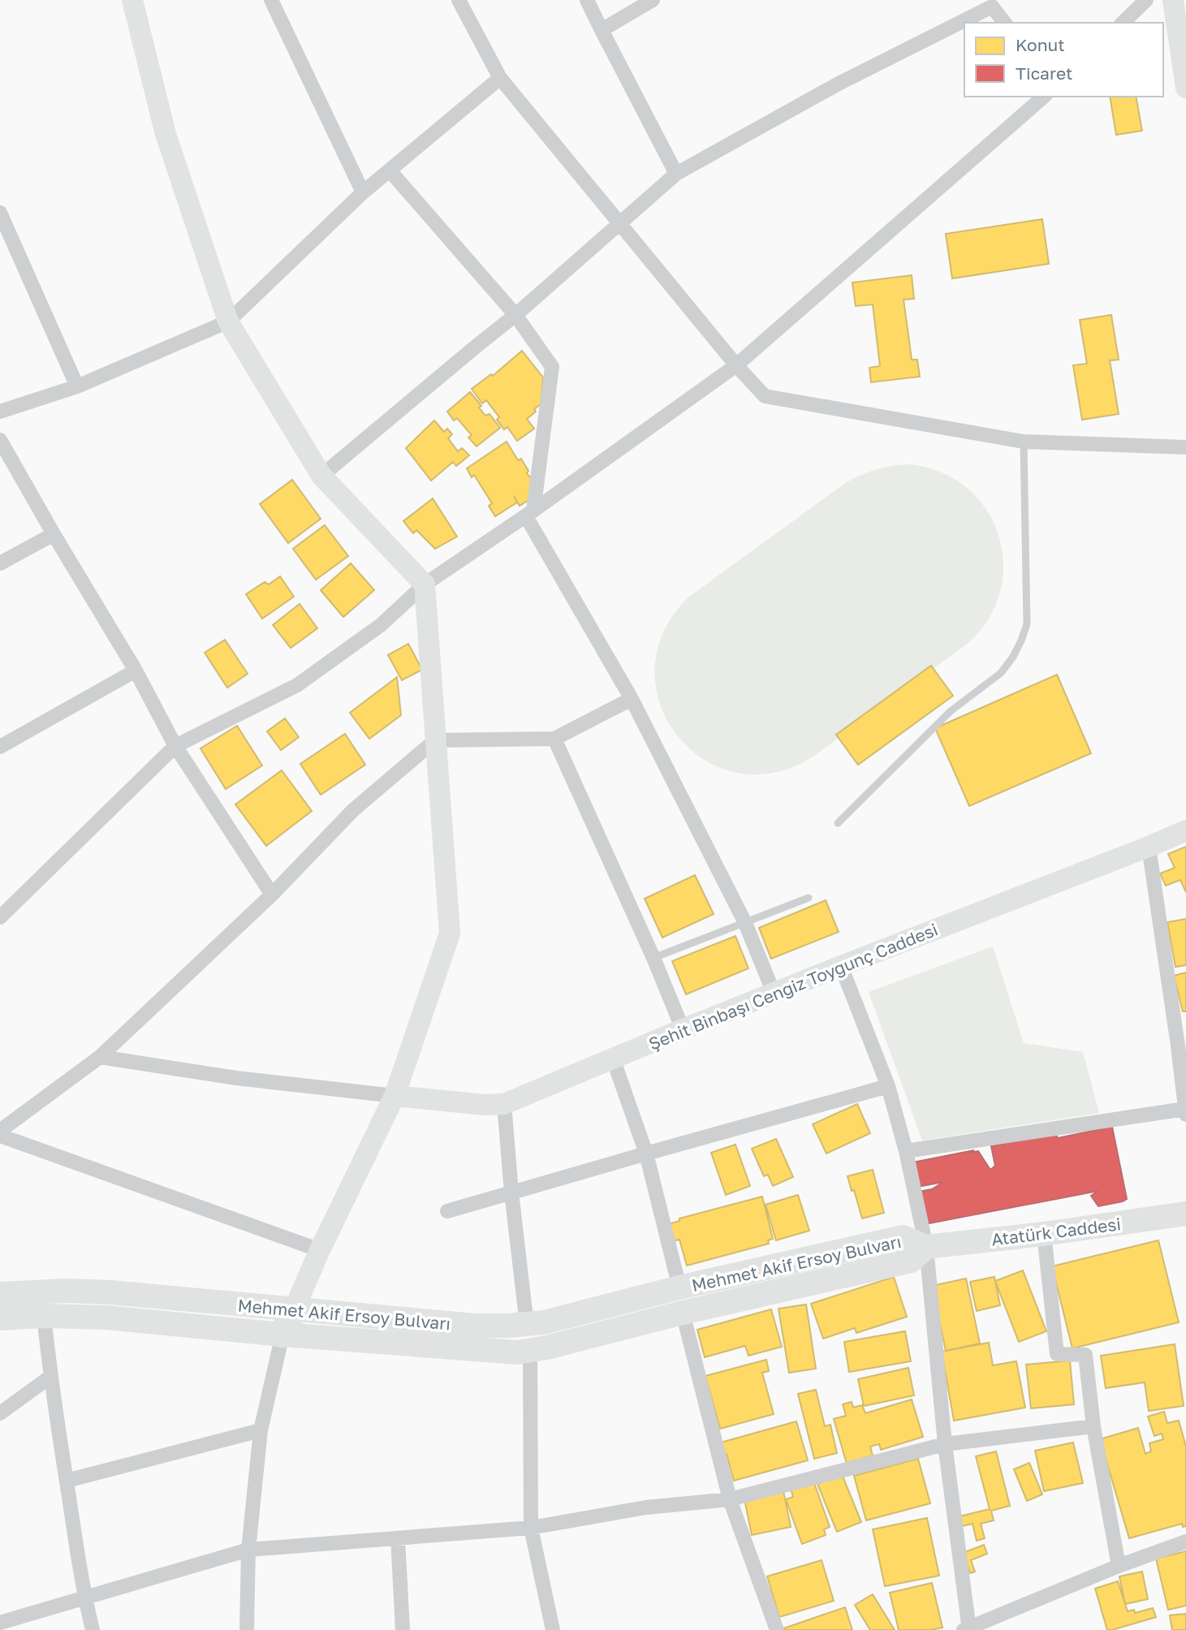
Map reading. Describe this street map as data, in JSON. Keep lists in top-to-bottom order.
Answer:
{
  "streets": {
    "main road": ["Atatürk Caddesi", "Mehmet Akif Ersoy Bulvarı"],
    "street": ["Şehit Binbaşı Cengiz Toygunç Caddesi"]
  },
  "crossings": [
    ["Atatürk Caddesi", "Mehmet Akif Ersoy Bulvarı"]
  ],
  "legend": ["Konut", "Ticaret"]
}
